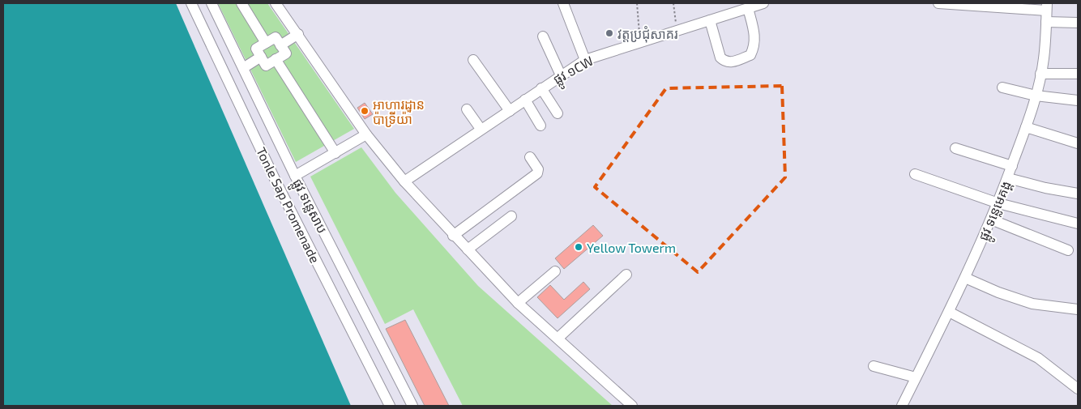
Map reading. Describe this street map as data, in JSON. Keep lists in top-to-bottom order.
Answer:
{
  "streets": {
    "street": [
      "ផ្លូវ ១CW",
      "Tonle Sap Promenade",
      "ផ្លូវ ទន្លេសាប",
      "ផ្លូវ ទន្លេមេគង្គ"
    ]
  },
  "places": ["វត្តប្រជុំសាគរ", "អាហារដ្ឋាន ប៉ាទ្រីយ៉ា", "Yellow Towerm"]
}
